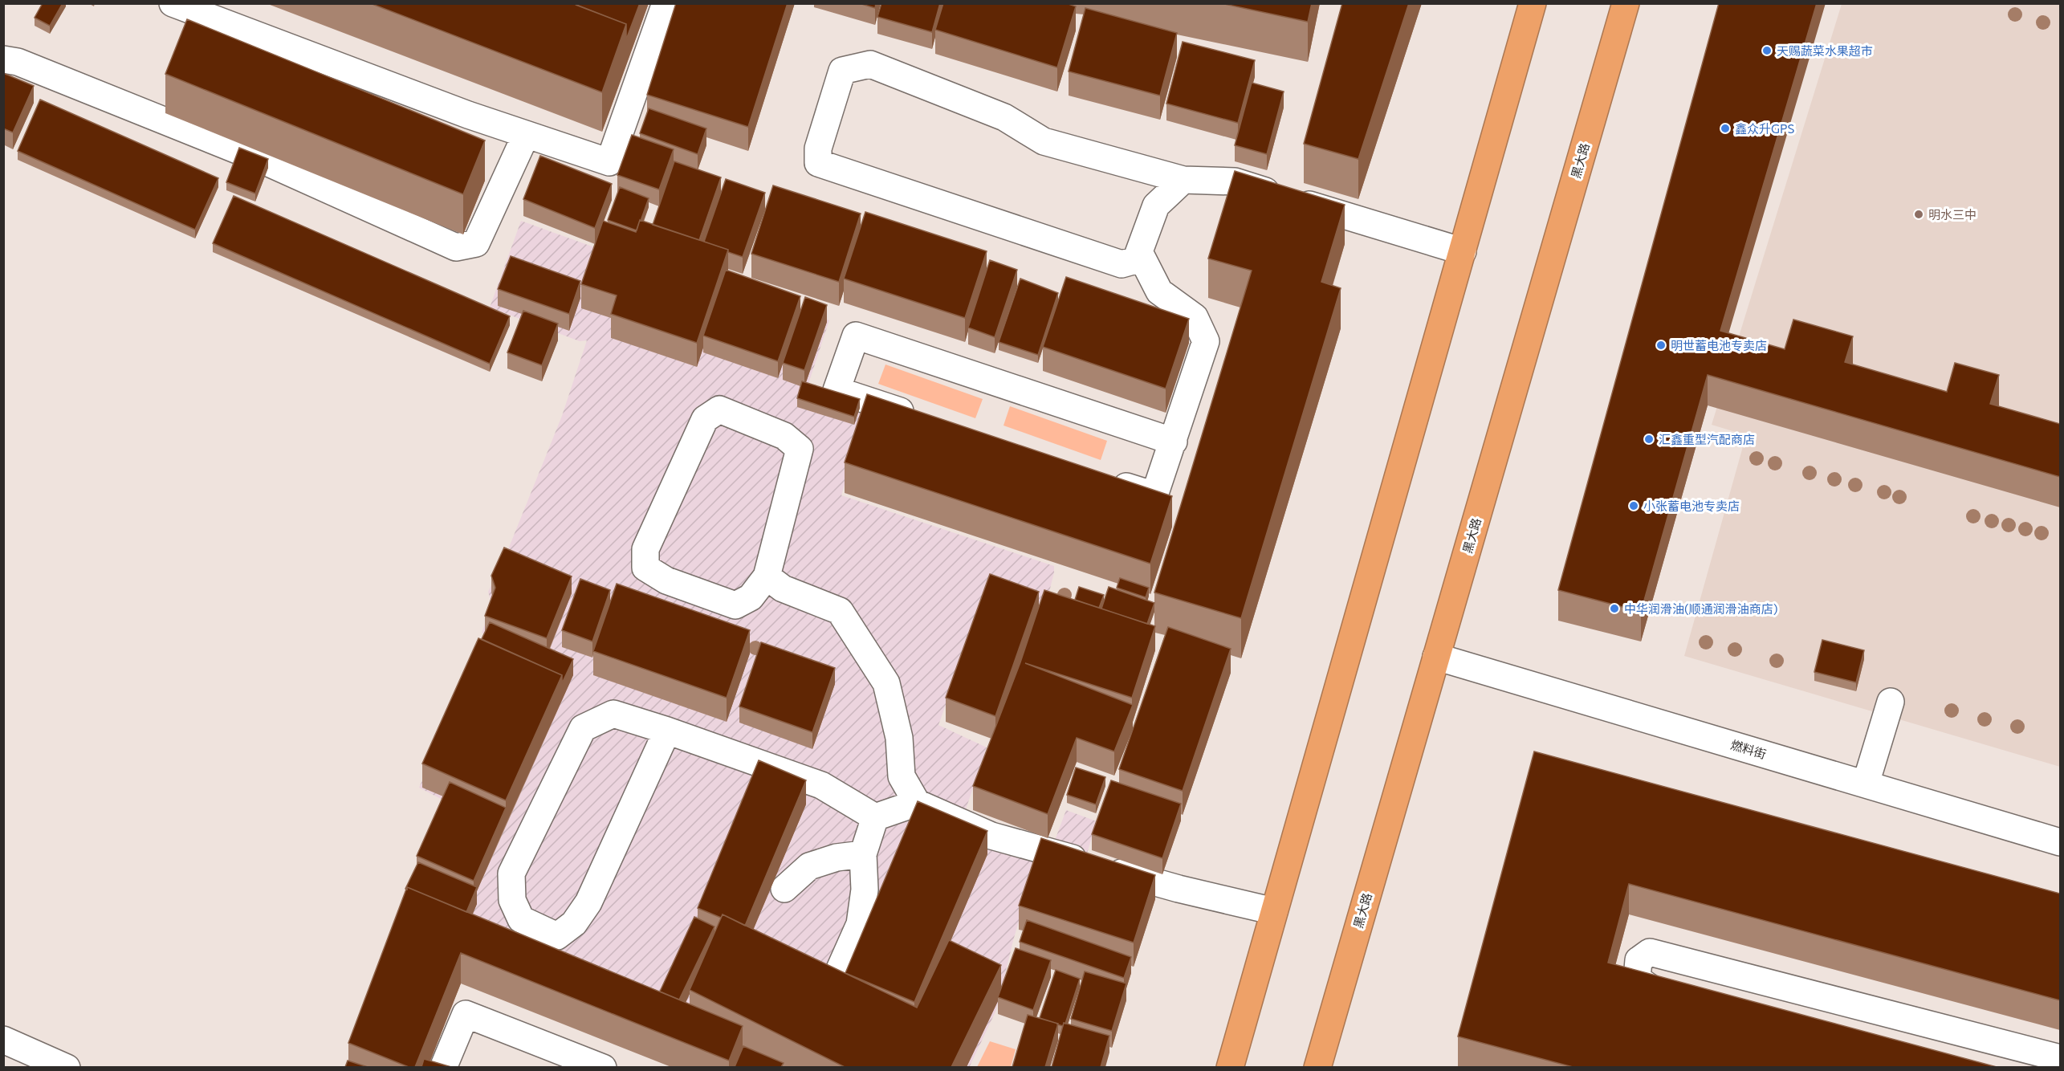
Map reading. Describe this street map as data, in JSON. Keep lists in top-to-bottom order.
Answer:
{
  "streets": {
    "highway": ["黑大路"],
    "street": ["燃料街"]
  },
  "crossings": [
    ["黑大路", "燃料街"]
  ],
  "places": [
    "天赐蔬菜水果超市",
    "鑫众升GPS",
    "明水三中",
    "明世蓄电池专卖店",
    "汇鑫重型汽配商店",
    "小张蓄电池专卖店",
    "中华润滑油(顺通润滑油商店)"
  ]
}
